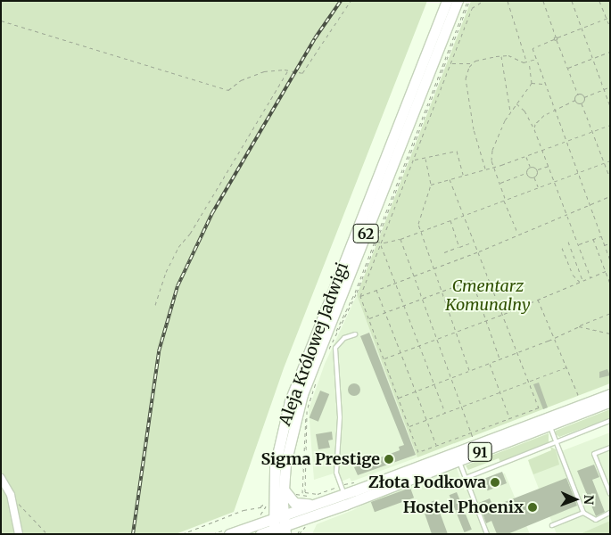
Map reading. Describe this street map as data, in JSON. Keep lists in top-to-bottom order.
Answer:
{
  "streets": {
    "main road": ["62", "Aleja Królowej Jadwigi", "91"]
  },
  "crossings": [
    ["62", "Aleja Królowej Jadwigi"],
    ["62", "91"],
    ["Aleja Królowej Jadwigi", "91"]
  ],
  "parks": ["Cmentarz Komunalny"],
  "places": ["Sigma Prestige", "Złota Podkowa", "Hostel Phoenix"],
  "north": "right"
}
